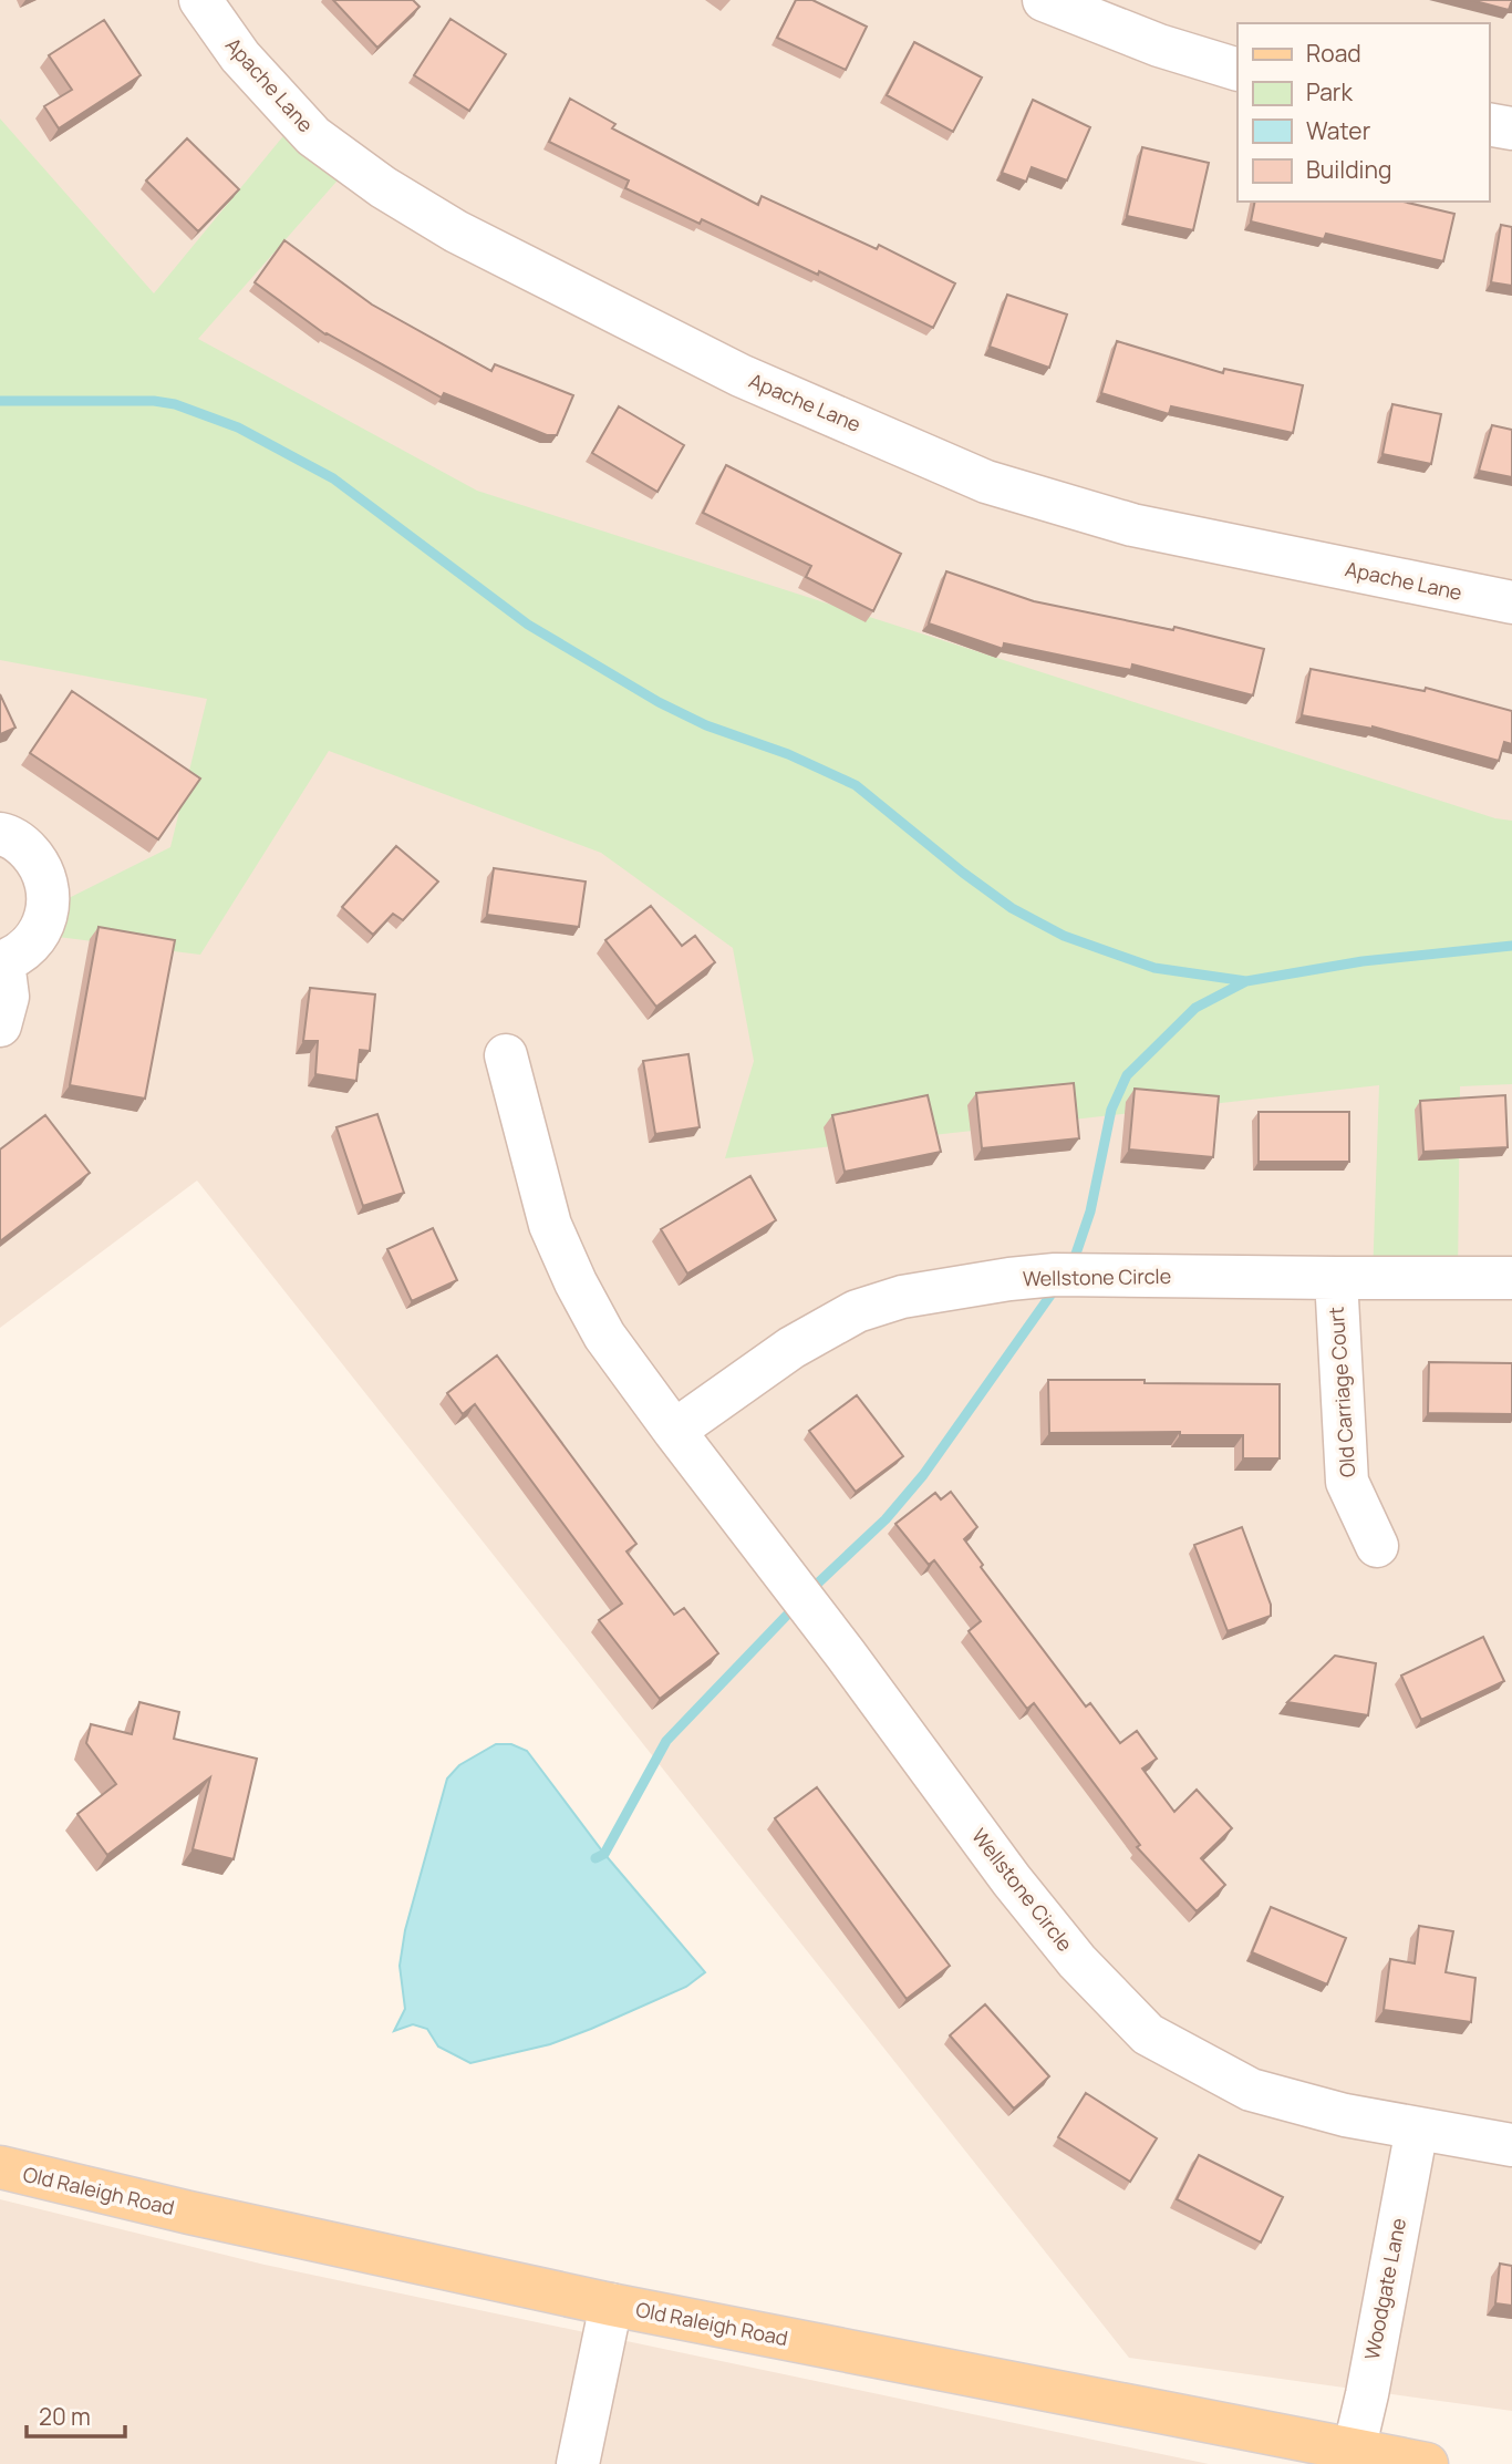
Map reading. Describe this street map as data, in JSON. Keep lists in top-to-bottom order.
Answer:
{
  "streets": {
    "main road": ["Old Raleigh Road"],
    "street": [
      "Apache Lane",
      "Wellstone Circle",
      "Old Carriage Court",
      "Woodgate Lane"
    ]
  },
  "crossings": [
    ["Wellstone Circle", "Old Carriage Court"],
    ["Wellstone Circle", "Woodgate Lane"],
    ["Old Raleigh Road", "Woodgate Lane"]
  ],
  "legend": [
    "Road",
    "Park",
    "Water",
    "Building"
  ],
  "scale_bar": "20 m"
}
